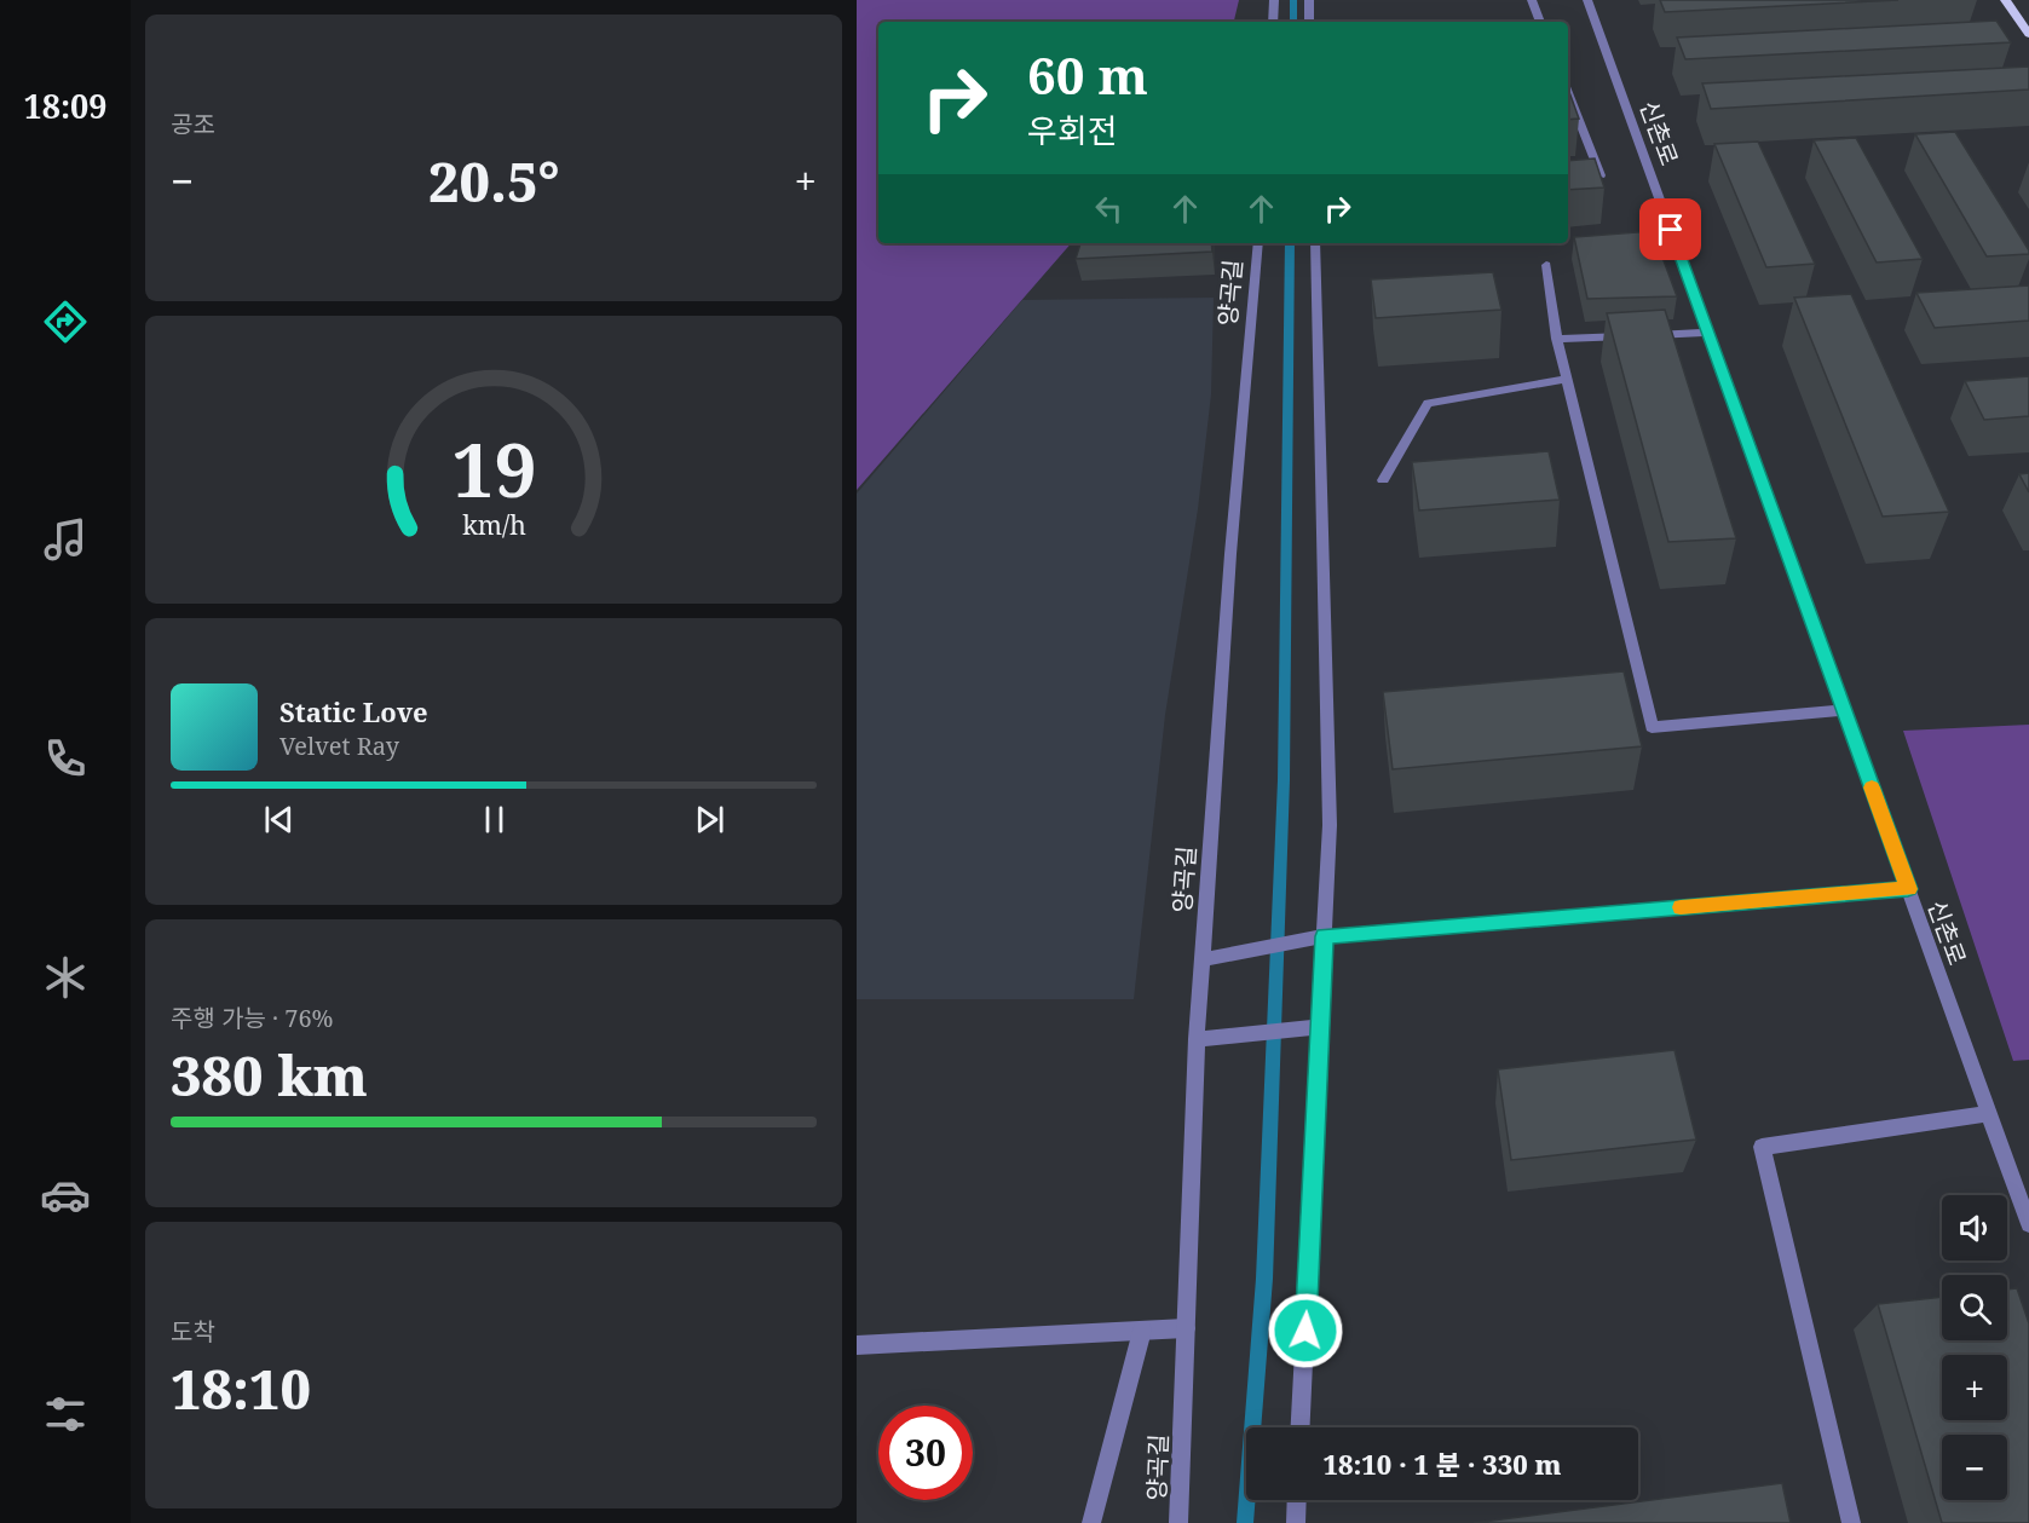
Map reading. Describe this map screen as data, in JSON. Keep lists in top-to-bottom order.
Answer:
{
  "streets": {
    "street": ["신촌로", "양곡길"]
  },
  "page": {
    "tabs": "18:09",
    "tile": [
      "공조",
      ["주행 가능 · 76%", "380 km"],
      ["도착", "18:10"]
    ],
    "turn": ["60 m", "우회전"],
    "heat": ["−", "20.5°", "+"],
    "song": ["Static Love", "Velvet Ray"],
    "map_buttons": ["+", "−"],
    "limit": "30",
    "trip": "18:10 · 1 분 · 330 m",
    "gauge": ["19", "km/h"]
  }
}
